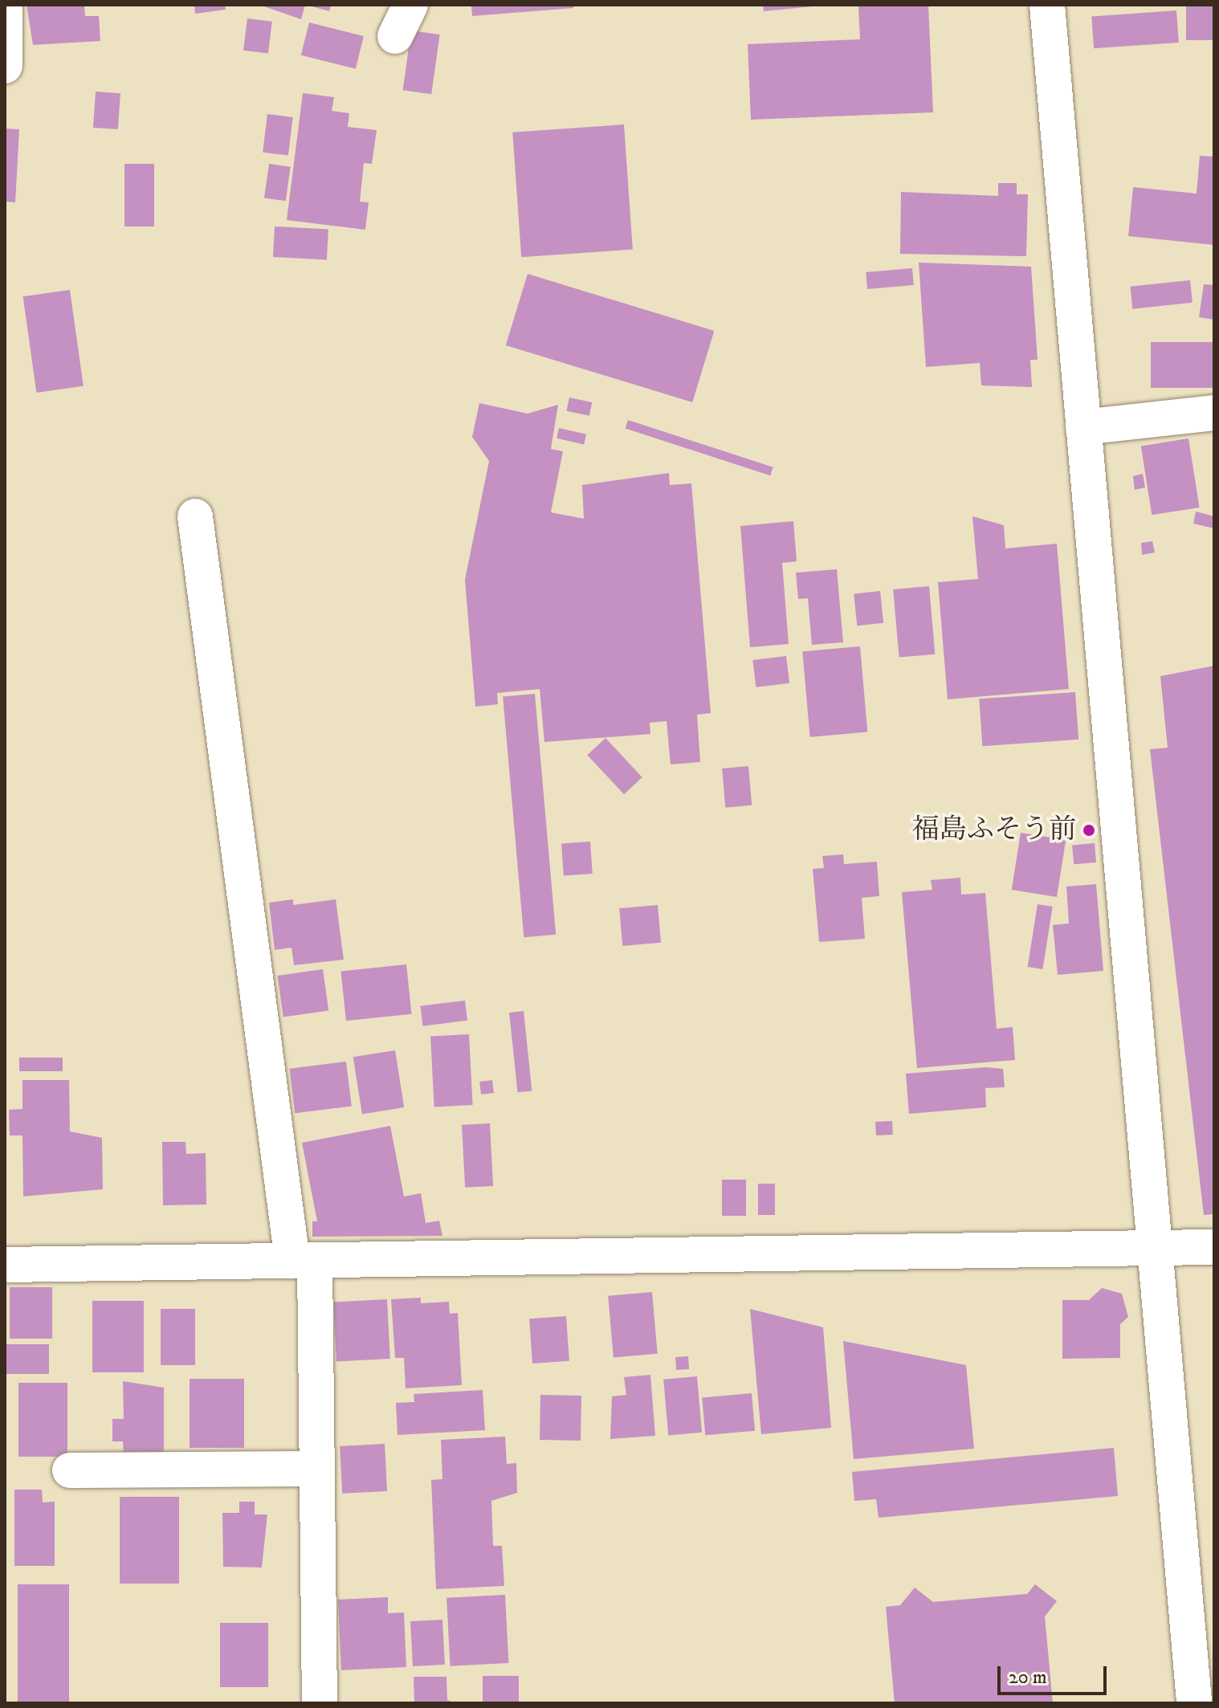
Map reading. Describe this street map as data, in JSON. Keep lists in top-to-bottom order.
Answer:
{
  "places": ["福島ふそう前"],
  "scale_bar": "20 m"
}
